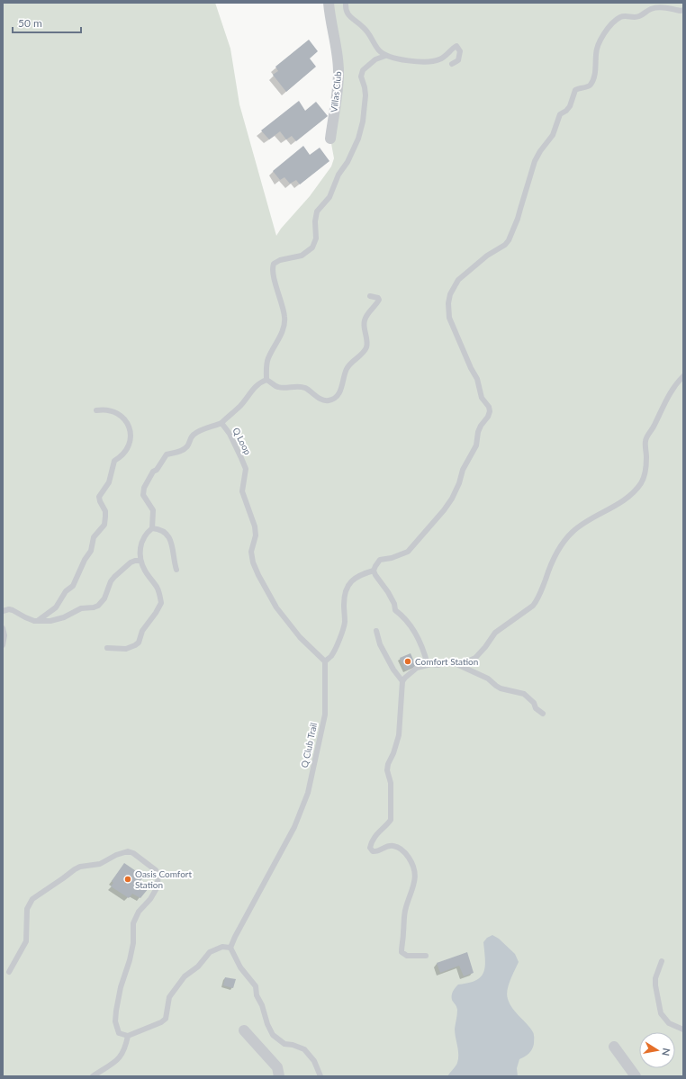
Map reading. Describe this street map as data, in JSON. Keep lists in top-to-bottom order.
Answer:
{
  "streets": {
    "street": ["Villas Club"],
    "lane": ["Q Loop", "Q Club Trail"]
  },
  "crossings": [
    ["Q Loop", "Q Club Trail"]
  ],
  "places": ["Comfort Station", "Oasis Comfort Station"],
  "scale_bar": "50 m",
  "north": "right"
}
